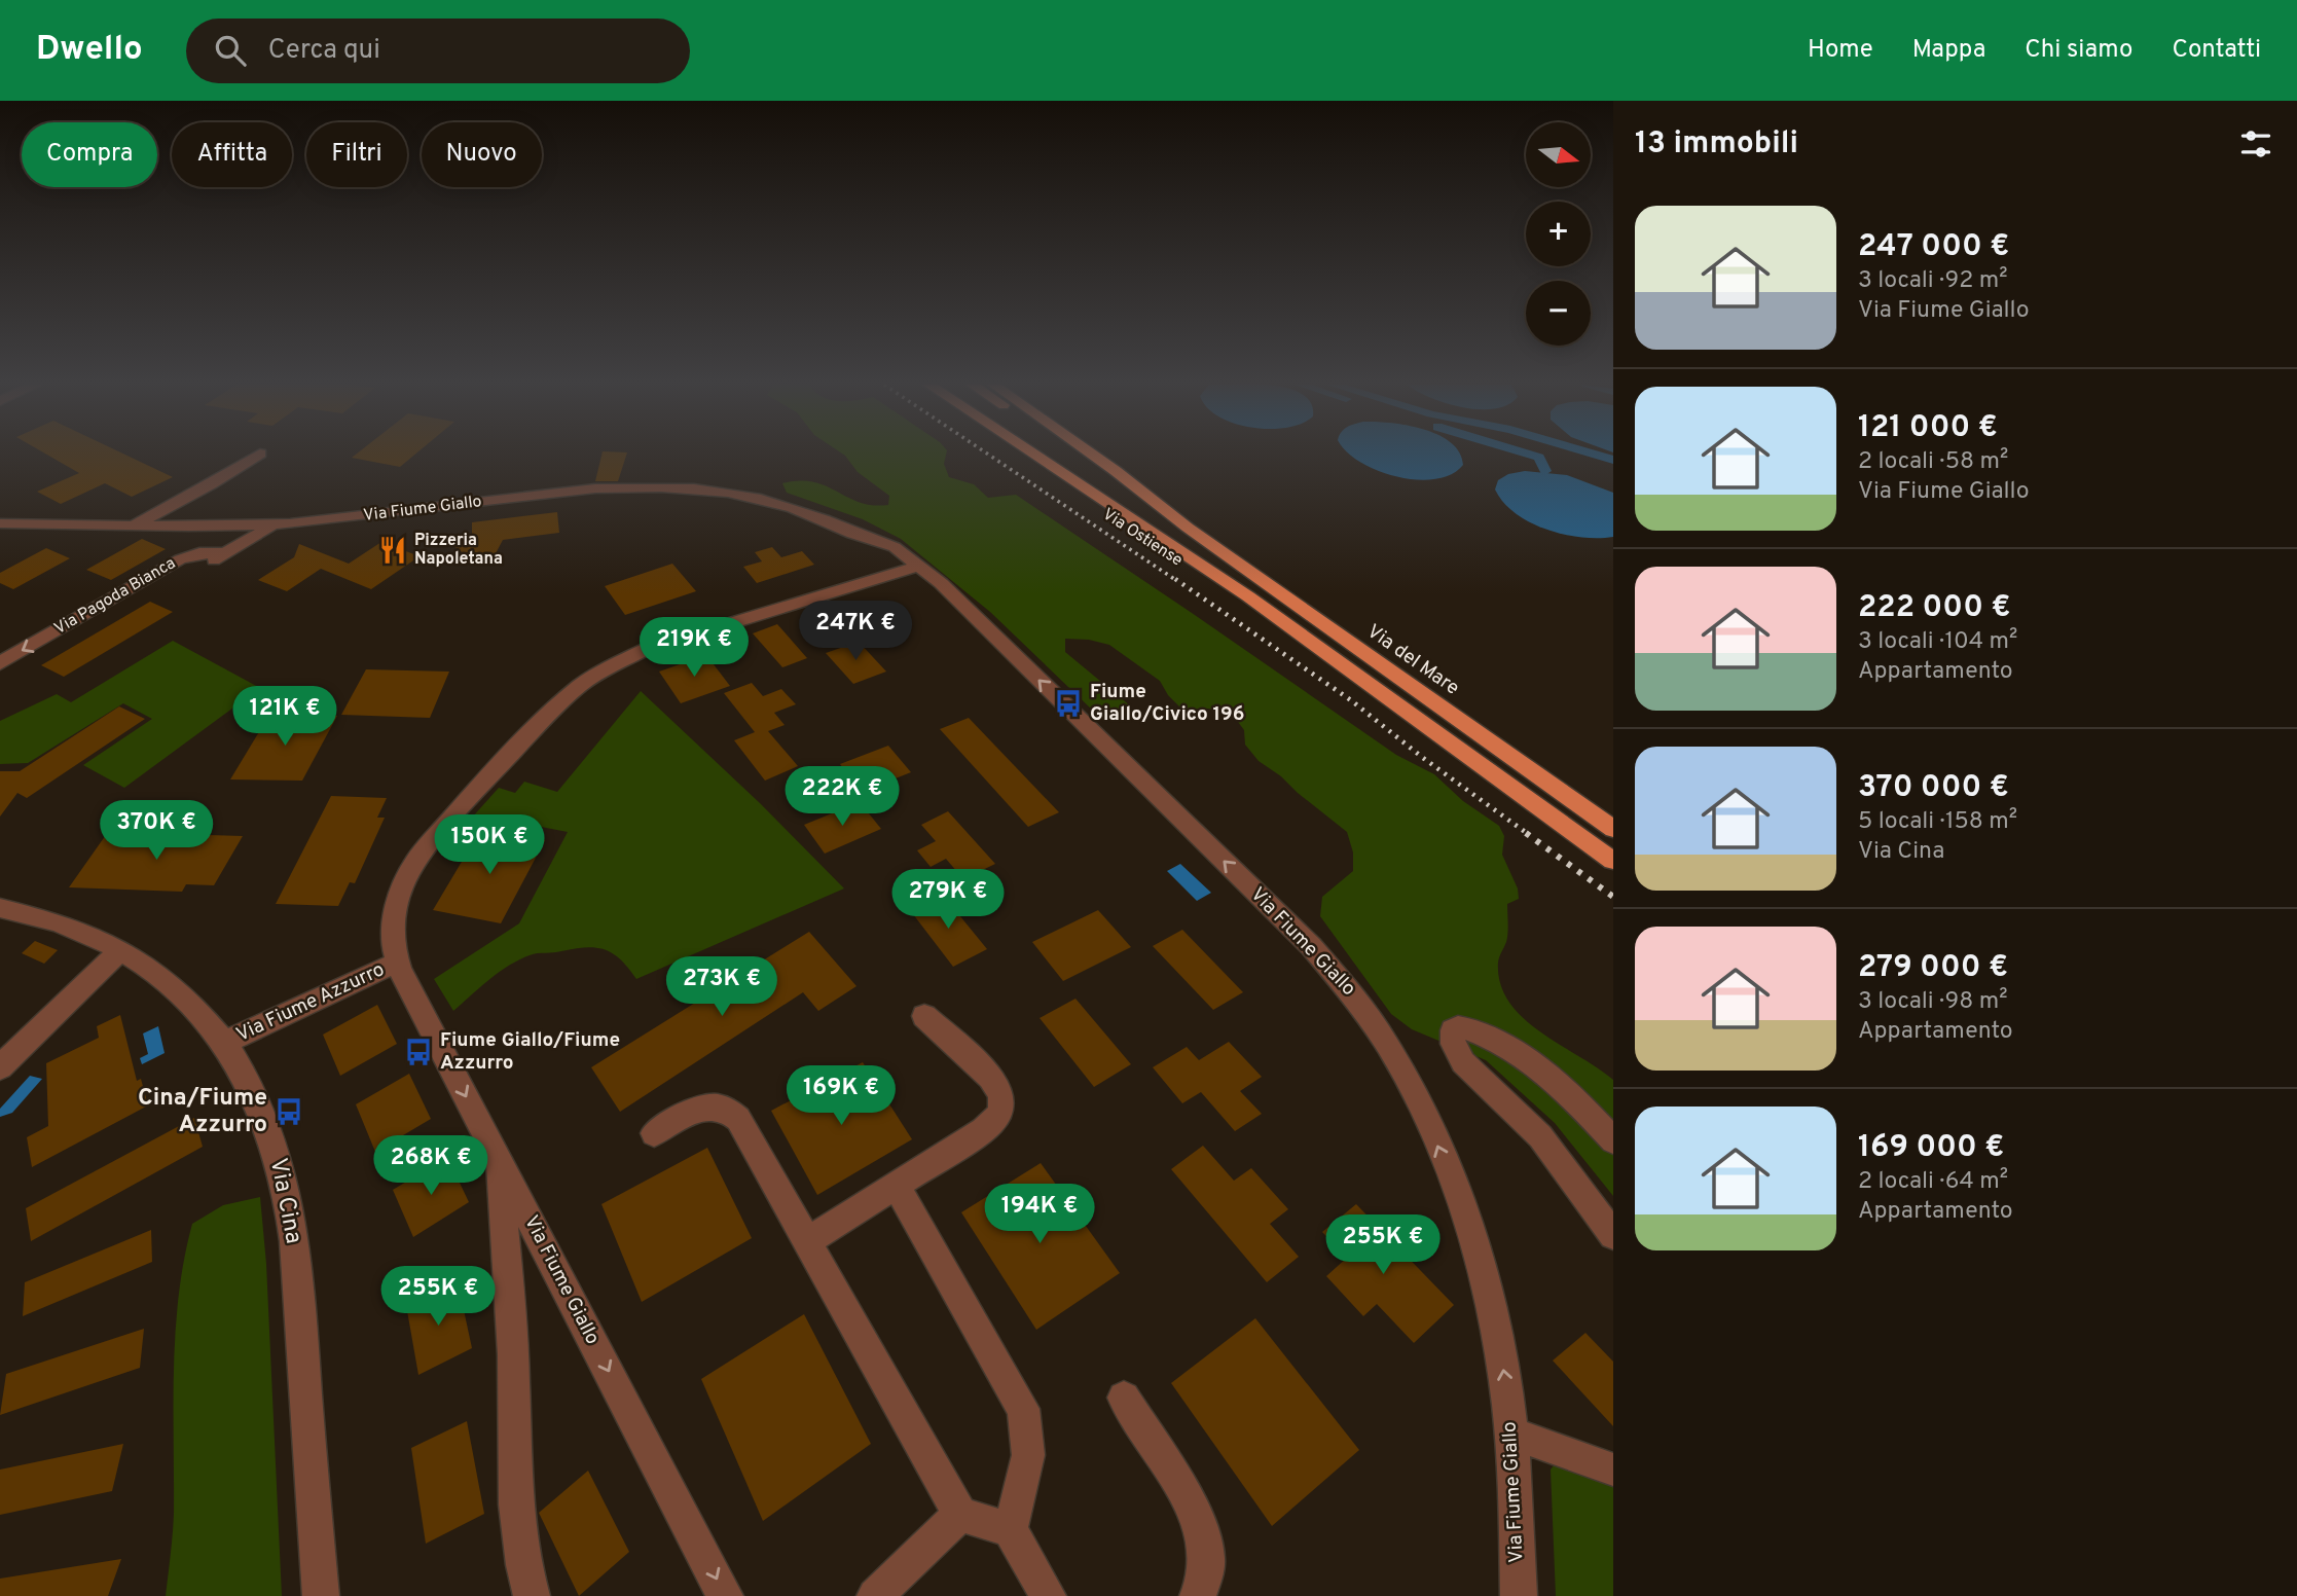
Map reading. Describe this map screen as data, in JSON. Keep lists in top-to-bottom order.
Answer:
{
  "streets": {
    "main road": ["Via Ostiense", "Via del Mare"],
    "street": [
      "Via Fiume Giallo",
      "Via Pagoda Bianca",
      "Via Fiume Azzurro",
      "Via Cina"
    ]
  },
  "crossings": [
    ["Via Fiume Giallo", "Via Pagoda Bianca"],
    ["Via Fiume Giallo", "Via Fiume Azzurro"],
    ["Via Fiume Azzurro", "Via Cina"]
  ],
  "places": {
    "restaurant": ["Pizzeria Napoletana"],
    "bus stop": ["Fiume Giallo/Civico 196", "Fiume Giallo/Fiume Azzurro", "Cina/Fiume Azzurro"]
  },
  "north": "right",
  "page": {
    "header": "Dwello",
    "search": "Cerca qui",
    "nav": [
      "Home",
      "Mappa",
      "Chi siamo",
      "Contatti"
    ],
    "heading": "13 immobili",
    "map_buttons": ["+", "−"],
    "chip": [
      "Compra",
      "Affitta",
      "Filtri",
      "Nuovo"
    ],
    "list": [
      {
        "name": "247 000 €",
        "note": "3 locali · 92 m² · Via Fiume Giallo"
      },
      {
        "name": "121 000 €",
        "note": "2 locali · 58 m² · Via Fiume Giallo"
      },
      {
        "name": "222 000 €",
        "note": "3 locali · 104 m² · Appartamento"
      },
      {
        "name": "370 000 €",
        "note": "5 locali · 158 m² · Via Cina"
      },
      {
        "name": "279 000 €",
        "note": "3 locali · 98 m² · Appartamento"
      },
      {
        "name": "169 000 €",
        "note": "2 locali · 64 m² · Appartamento"
      }
    ],
    "price": [
      "247K €",
      "219K €",
      "121K €",
      "222K €",
      "370K €",
      "150K €",
      "279K €",
      "273K €",
      "169K €",
      "268K €",
      "194K €",
      "255K €",
      "255K €"
    ]
  }
}
